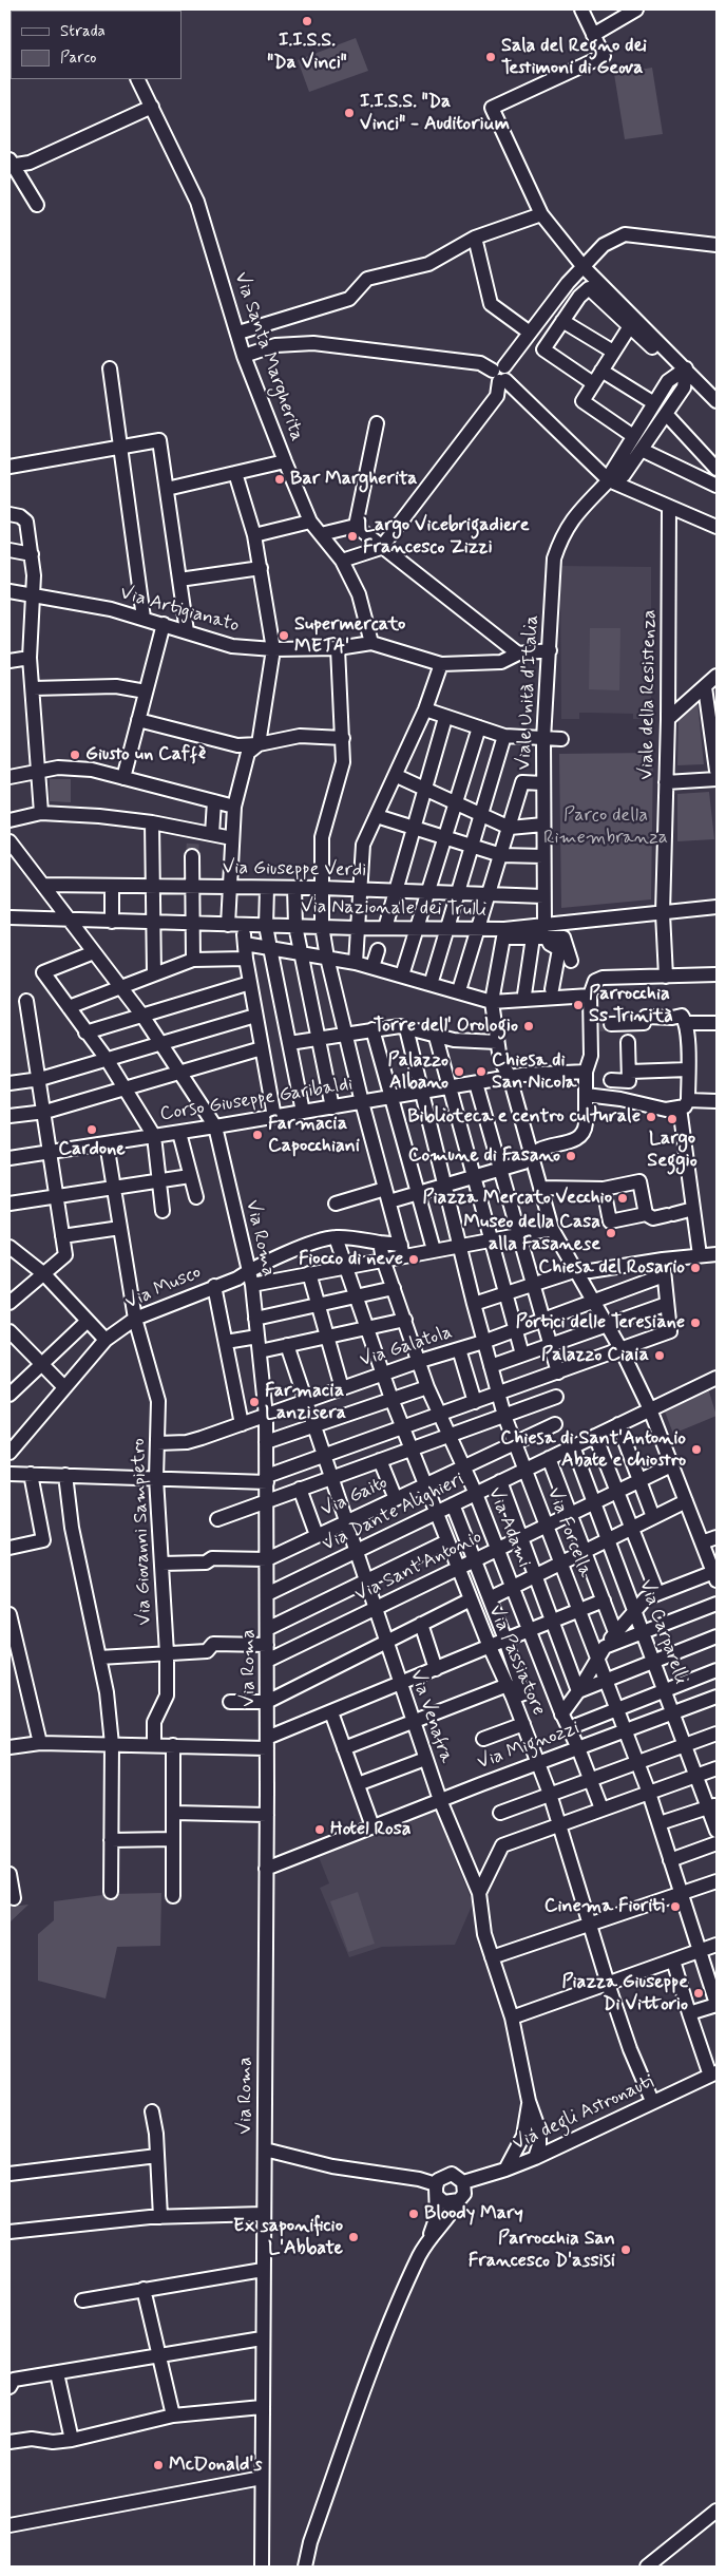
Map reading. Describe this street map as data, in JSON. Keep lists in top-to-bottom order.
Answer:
{
  "streets": {
    "street": [
      "Via Santa Margherita",
      "Via Artigianato",
      "Viale Unità d'Italia",
      "Viale della Resistenza",
      "Via Giuseppe Verdi",
      "Via Nazionale dei Trulli",
      "Corso Giuseppe Garibaldi",
      "Via Roma",
      "Via Musco",
      "Via Galatola",
      "Via Gaito",
      "Via Dante Alighieri",
      "Via Adami",
      "Via Giovanni Sampietro",
      "Via Forcella",
      "Via Sant'Antonio",
      "Via Carparelli",
      "Via Passiatore",
      "Via Venafra",
      "Via Mignozzi",
      "Via degli Astronauti"
    ]
  },
  "crossings": [
    ["Via Santa Margherita", "Via Artigianato"],
    ["Via Artigianato", "Viale Unità d'Italia"],
    ["Viale Unità d'Italia", "Via Giuseppe Verdi"],
    ["Viale Unità d'Italia", "Via Nazionale dei Trulli"],
    ["Viale della Resistenza", "Via Nazionale dei Trulli"],
    ["Via Giuseppe Verdi", "Via Roma"],
    ["Via Nazionale dei Trulli", "Via Roma"],
    ["Corso Giuseppe Garibaldi", "Via Roma"],
    ["Corso Giuseppe Garibaldi", "Via Giovanni Sampietro"],
    ["Corso Giuseppe Garibaldi", "Via Forcella"],
    ["Via Roma", "Via Musco"],
    ["Via Roma", "Via Galatola"],
    ["Via Roma", "Via Gaito"],
    ["Via Roma", "Via Dante Alighieri"],
    ["Via Roma", "Via Sant'Antonio"],
    ["Via Roma", "Via Mignozzi"],
    ["Via Musco", "Via Adami"],
    ["Via Musco", "Via Giovanni Sampietro"],
    ["Via Musco", "Via Passiatore"],
    ["Via Galatola", "Via Adami"],
    ["Via Galatola", "Via Giovanni Sampietro"],
    ["Via Galatola", "Via Forcella"],
    ["Via Galatola", "Via Passiatore"],
    ["Via Galatola", "Via Venafra"],
    ["Via Gaito", "Via Adami"],
    ["Via Gaito", "Via Giovanni Sampietro"],
    ["Via Gaito", "Via Forcella"],
    ["Via Gaito", "Via Passiatore"],
    ["Via Gaito", "Via Venafra"],
    ["Via Dante Alighieri", "Via Adami"],
    ["Via Dante Alighieri", "Via Forcella"],
    ["Via Dante Alighieri", "Via Carparelli"],
    ["Via Dante Alighieri", "Via Passiatore"],
    ["Via Dante Alighieri", "Via Venafra"],
    ["Via Adami", "Via Sant'Antonio"],
    ["Via Adami", "Via Mignozzi"],
    ["Via Forcella", "Via Sant'Antonio"],
    ["Via Forcella", "Via Mignozzi"],
    ["Via Sant'Antonio", "Via Carparelli"],
    ["Via Sant'Antonio", "Via Passiatore"],
    ["Via Sant'Antonio", "Via Venafra"],
    ["Via Carparelli", "Via Mignozzi"],
    ["Via Passiatore", "Via Mignozzi"],
    ["Via Passiatore", "Via degli Astronauti"],
    ["Via Venafra", "Via Mignozzi"],
    ["Via Venafra", "Via degli Astronauti"]
  ],
  "parks": ["Parco della Rimembranza"],
  "places": [
    "I.I.S.S. \"Da Vinci\"",
    "Sala del Regno dei Testimoni di Geova",
    "I.I.S.S. \"Da Vinci\" - Auditorium",
    "Bar Margherita",
    "Largo Vicebrigadiere Francesco Zizzi",
    "Supermercato META'",
    "Giusto un Caffè",
    "Parrocchia Ss Trinità",
    "Torre dell' Orologio",
    "Palazzo Albano",
    "Chiesa di San Nicola",
    "Biblioteca e centro culturale",
    "Largo Seggio",
    "Cardone",
    "Farmacia Capocchiani",
    "Comune di Fasano",
    "Piazza Mercato Vecchio",
    "Museo della Casa alla Fasanese",
    "Fiocco di neve",
    "Chiesa del Rosario",
    "Portici delle Teresiane",
    "Palazzo Ciaia",
    "Farmacia Lanzisera",
    "Chiesa di Sant'Antonio Abate e chiostro",
    "Hotel Rosa",
    "Cinema Fioriti",
    "Piazza Giuseppe Di Vittorio",
    "Bloody Mary",
    "Ex saponificio L'Abbate",
    "Parrocchia San Francesco D'assisi",
    "McDonald's"
  ],
  "legend": ["Strada", "Parco"]
}
